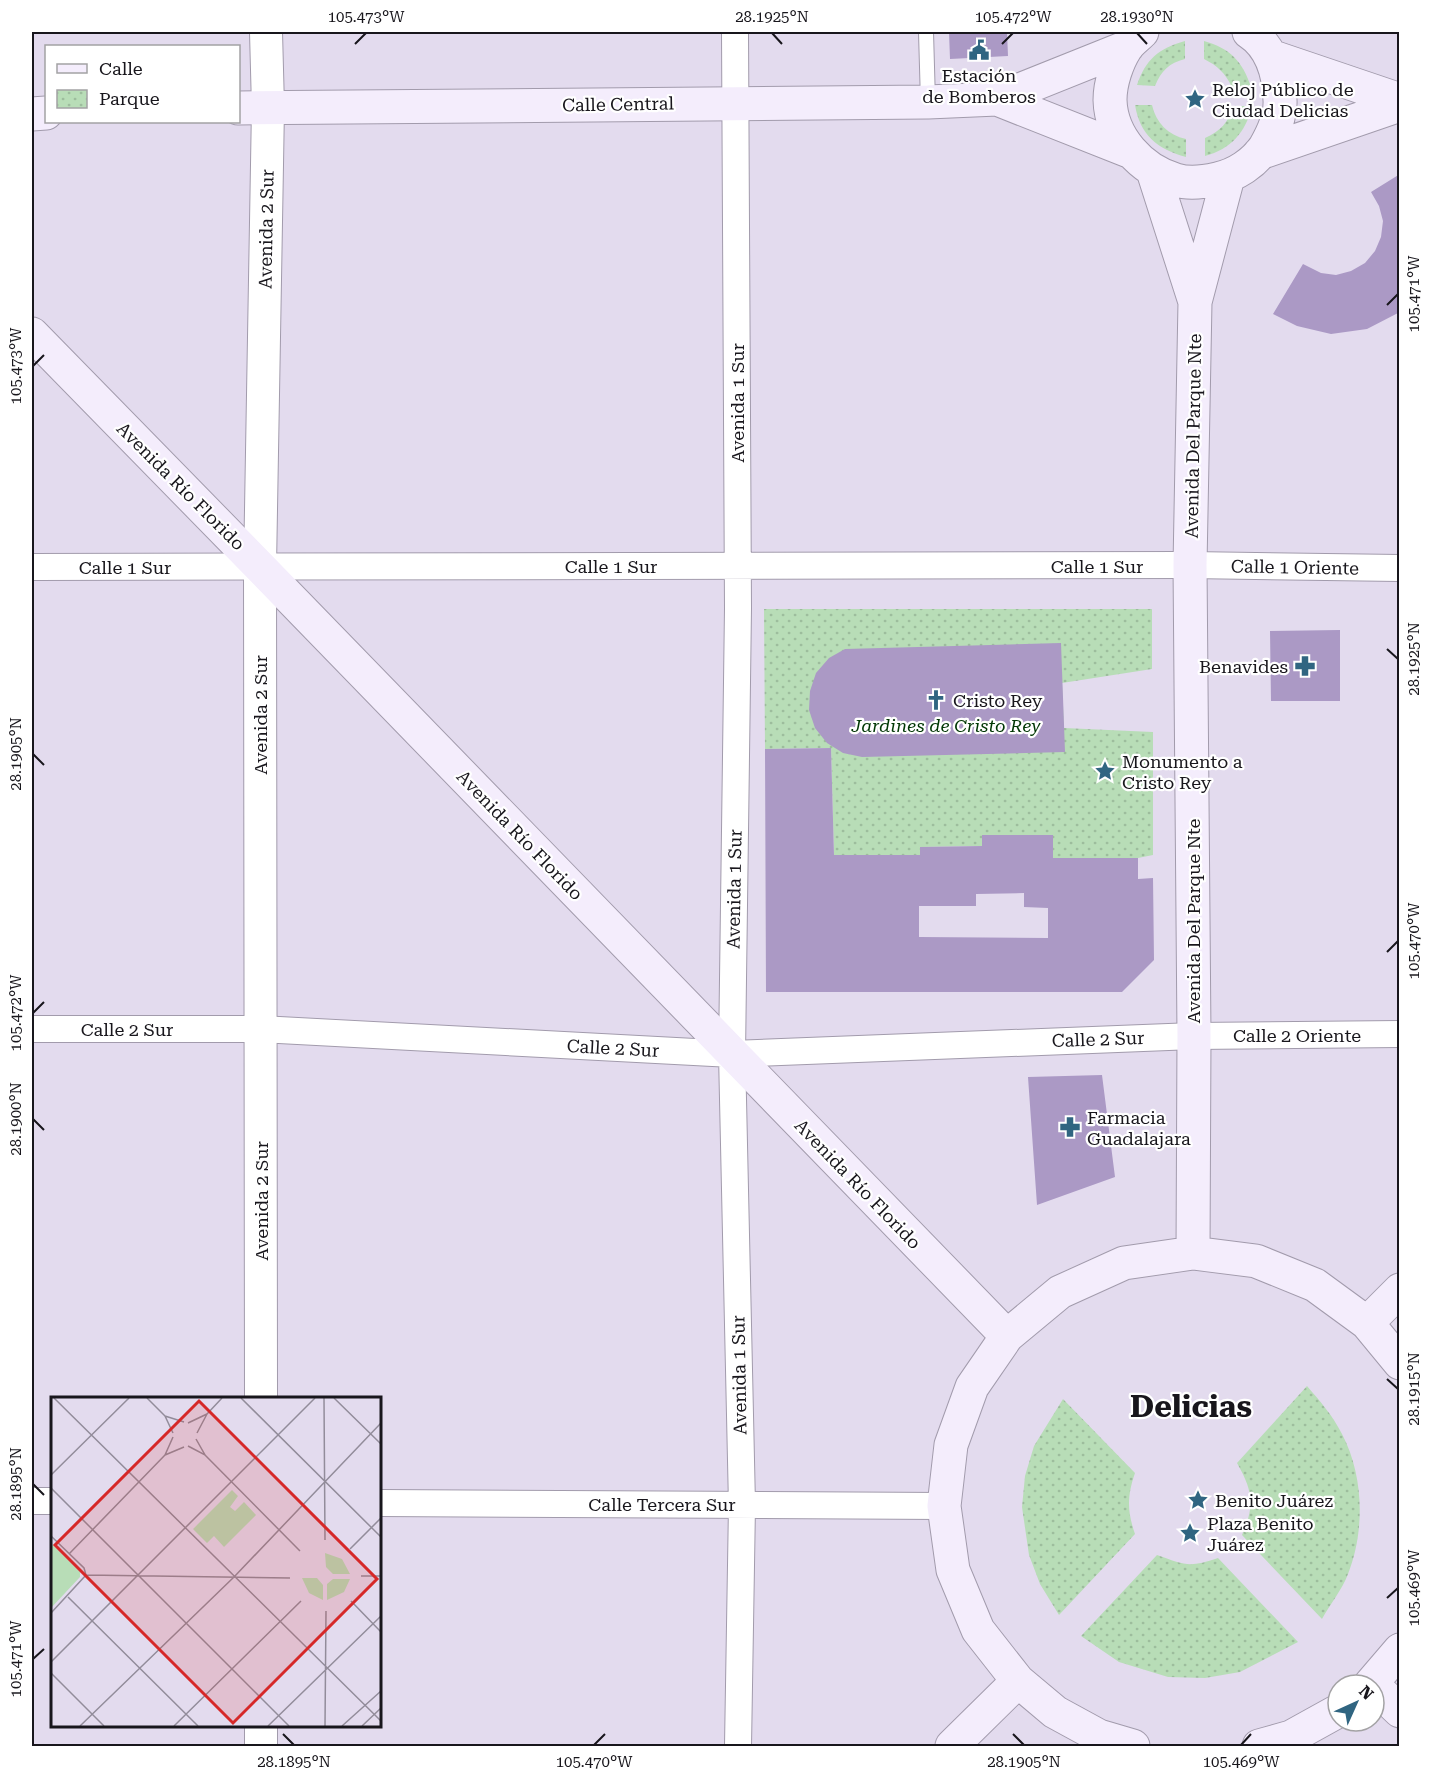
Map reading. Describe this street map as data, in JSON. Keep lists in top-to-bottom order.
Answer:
{
  "streets": {
    "main road": ["Calle Central", "Avenida Del Parque Nte", "Avenida Río Florido"],
    "street": [
      "Avenida 2 Sur",
      "Avenida 1 Sur",
      "Calle 1 Sur",
      "Calle 1 Oriente",
      "Calle 2 Sur",
      "Calle 2 Oriente",
      "Calle Tercera Sur"
    ]
  },
  "crossings": [
    ["Calle Central", "Avenida 2 Sur"],
    ["Calle Central", "Avenida 1 Sur"],
    ["Avenida 2 Sur", "Avenida Río Florido"],
    ["Avenida 2 Sur", "Calle 1 Sur"],
    ["Avenida 2 Sur", "Calle 2 Sur"],
    ["Avenida 1 Sur", "Avenida Río Florido"],
    ["Avenida 1 Sur", "Calle 1 Sur"],
    ["Avenida 1 Sur", "Calle 2 Sur"],
    ["Avenida 1 Sur", "Calle Tercera Sur"],
    ["Avenida Del Parque Nte", "Calle 1 Sur"],
    ["Avenida Del Parque Nte", "Calle 1 Oriente"],
    ["Avenida Del Parque Nte", "Calle 2 Sur"],
    ["Avenida Del Parque Nte", "Calle 2 Oriente"],
    ["Avenida Río Florido", "Calle 1 Sur"],
    ["Avenida Río Florido", "Calle 2 Sur"],
    ["Calle 1 Sur", "Calle 1 Oriente"],
    ["Calle 2 Sur", "Calle 2 Oriente"]
  ],
  "districts": ["Delicias"],
  "parks": ["Jardines de Cristo Rey"],
  "places": {
    "public building": ["Estación de Bomberos"],
    "place": [
      "Reloj Público de Ciudad Delicias",
      "Monumento a Cristo Rey",
      "Benito Juárez",
      "Plaza Benito Juárez"
    ],
    "pharmacy": ["Benavides", "Farmacia Guadalajara"],
    "church": ["Cristo Rey"]
  },
  "legend": ["Calle", "Parque"],
  "north": "top right",
  "coordinates": [
    "105.473°W",
    "28.1925°N",
    "105.472°W",
    "28.1930°N",
    "105.471°W",
    "28.1905°N",
    "105.470°W",
    "28.1900°N",
    "28.1915°N",
    "28.1895°N",
    "105.469°W"
  ]
}
